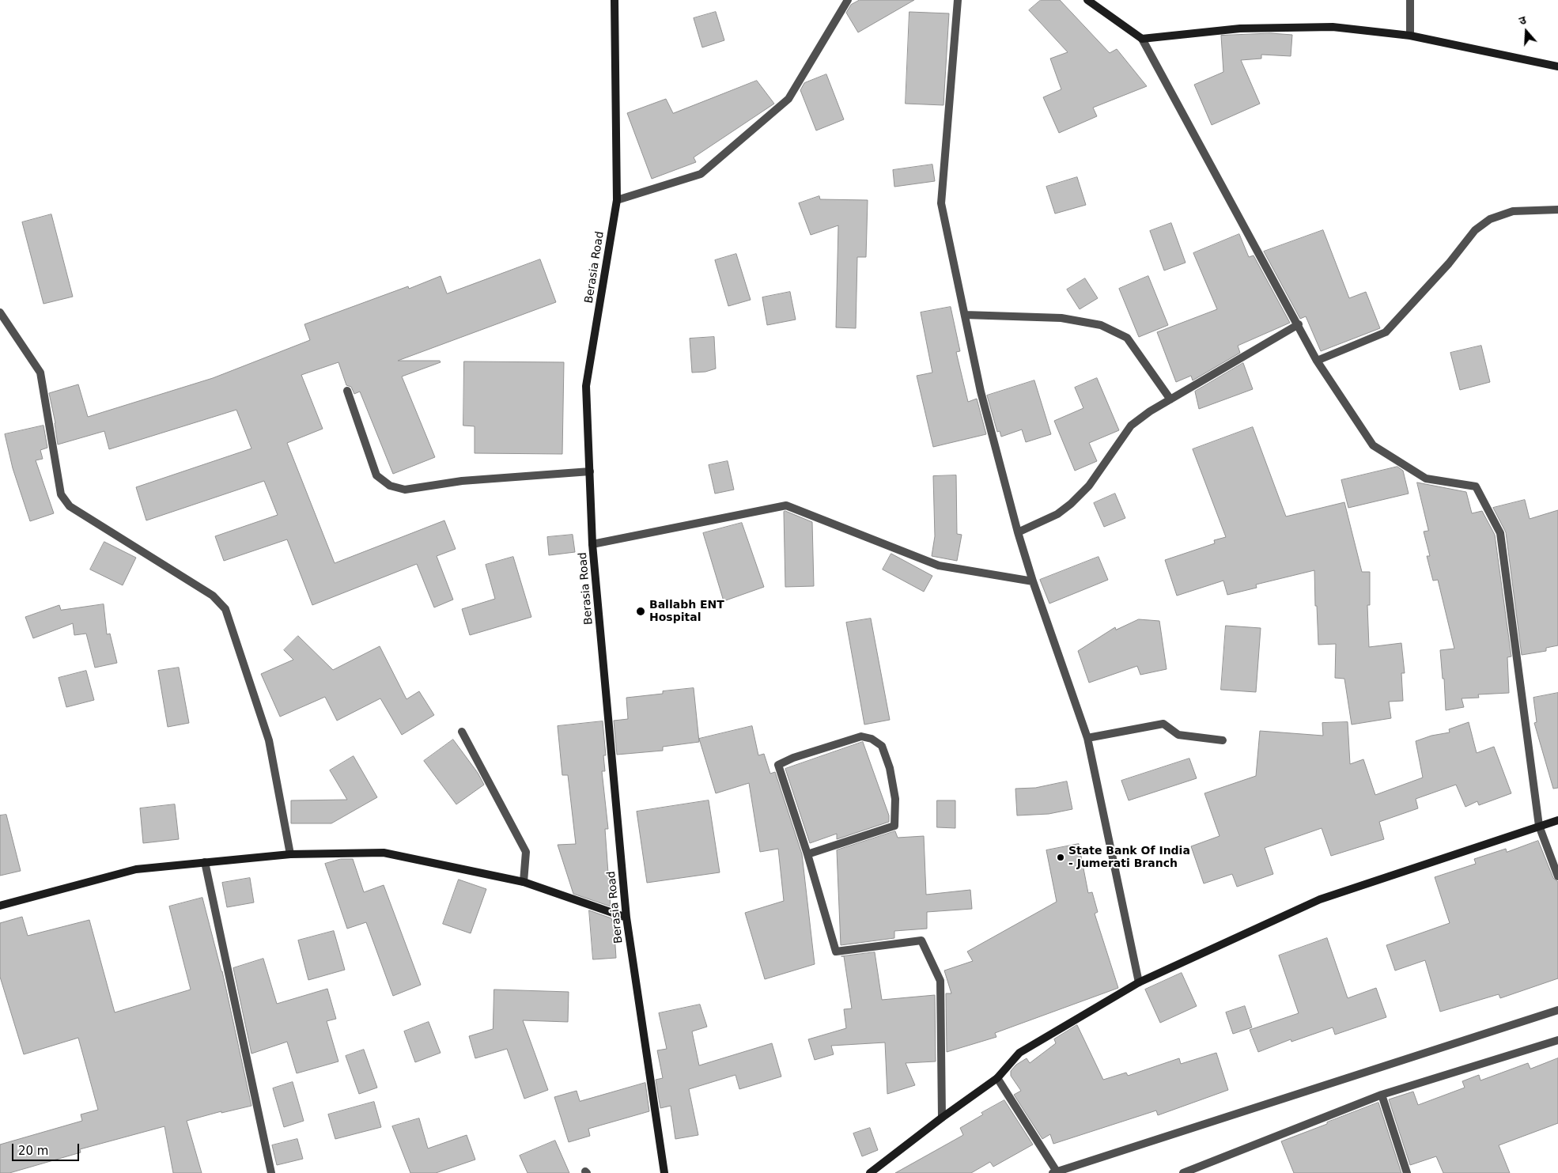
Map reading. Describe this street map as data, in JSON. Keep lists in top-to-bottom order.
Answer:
{
  "streets": {
    "street": ["Berasia Road"]
  },
  "places": ["Ballabh ENT Hospital", "State Bank Of India - Jumerati Branch"],
  "scale_bar": "20 m",
  "north": "top"
}
